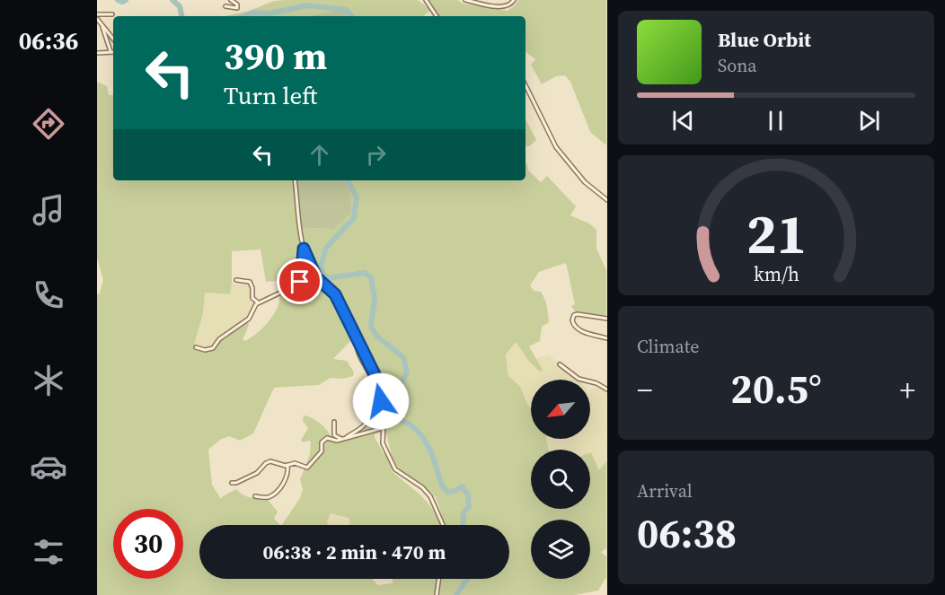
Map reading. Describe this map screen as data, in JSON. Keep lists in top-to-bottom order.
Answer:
{
  "north": "bottom left",
  "page": {
    "tabs": "06:36",
    "turn": ["390 m", "Turn left"],
    "song": ["Blue Orbit", "Sona"],
    "tile": [
      "Climate",
      ["Arrival", "06:38"]
    ],
    "heat": ["−", "20.5°", "+"],
    "limit": "30",
    "trip": "06:38 · 2 min · 470 m",
    "gauge": ["21", "km/h"]
  }
}
